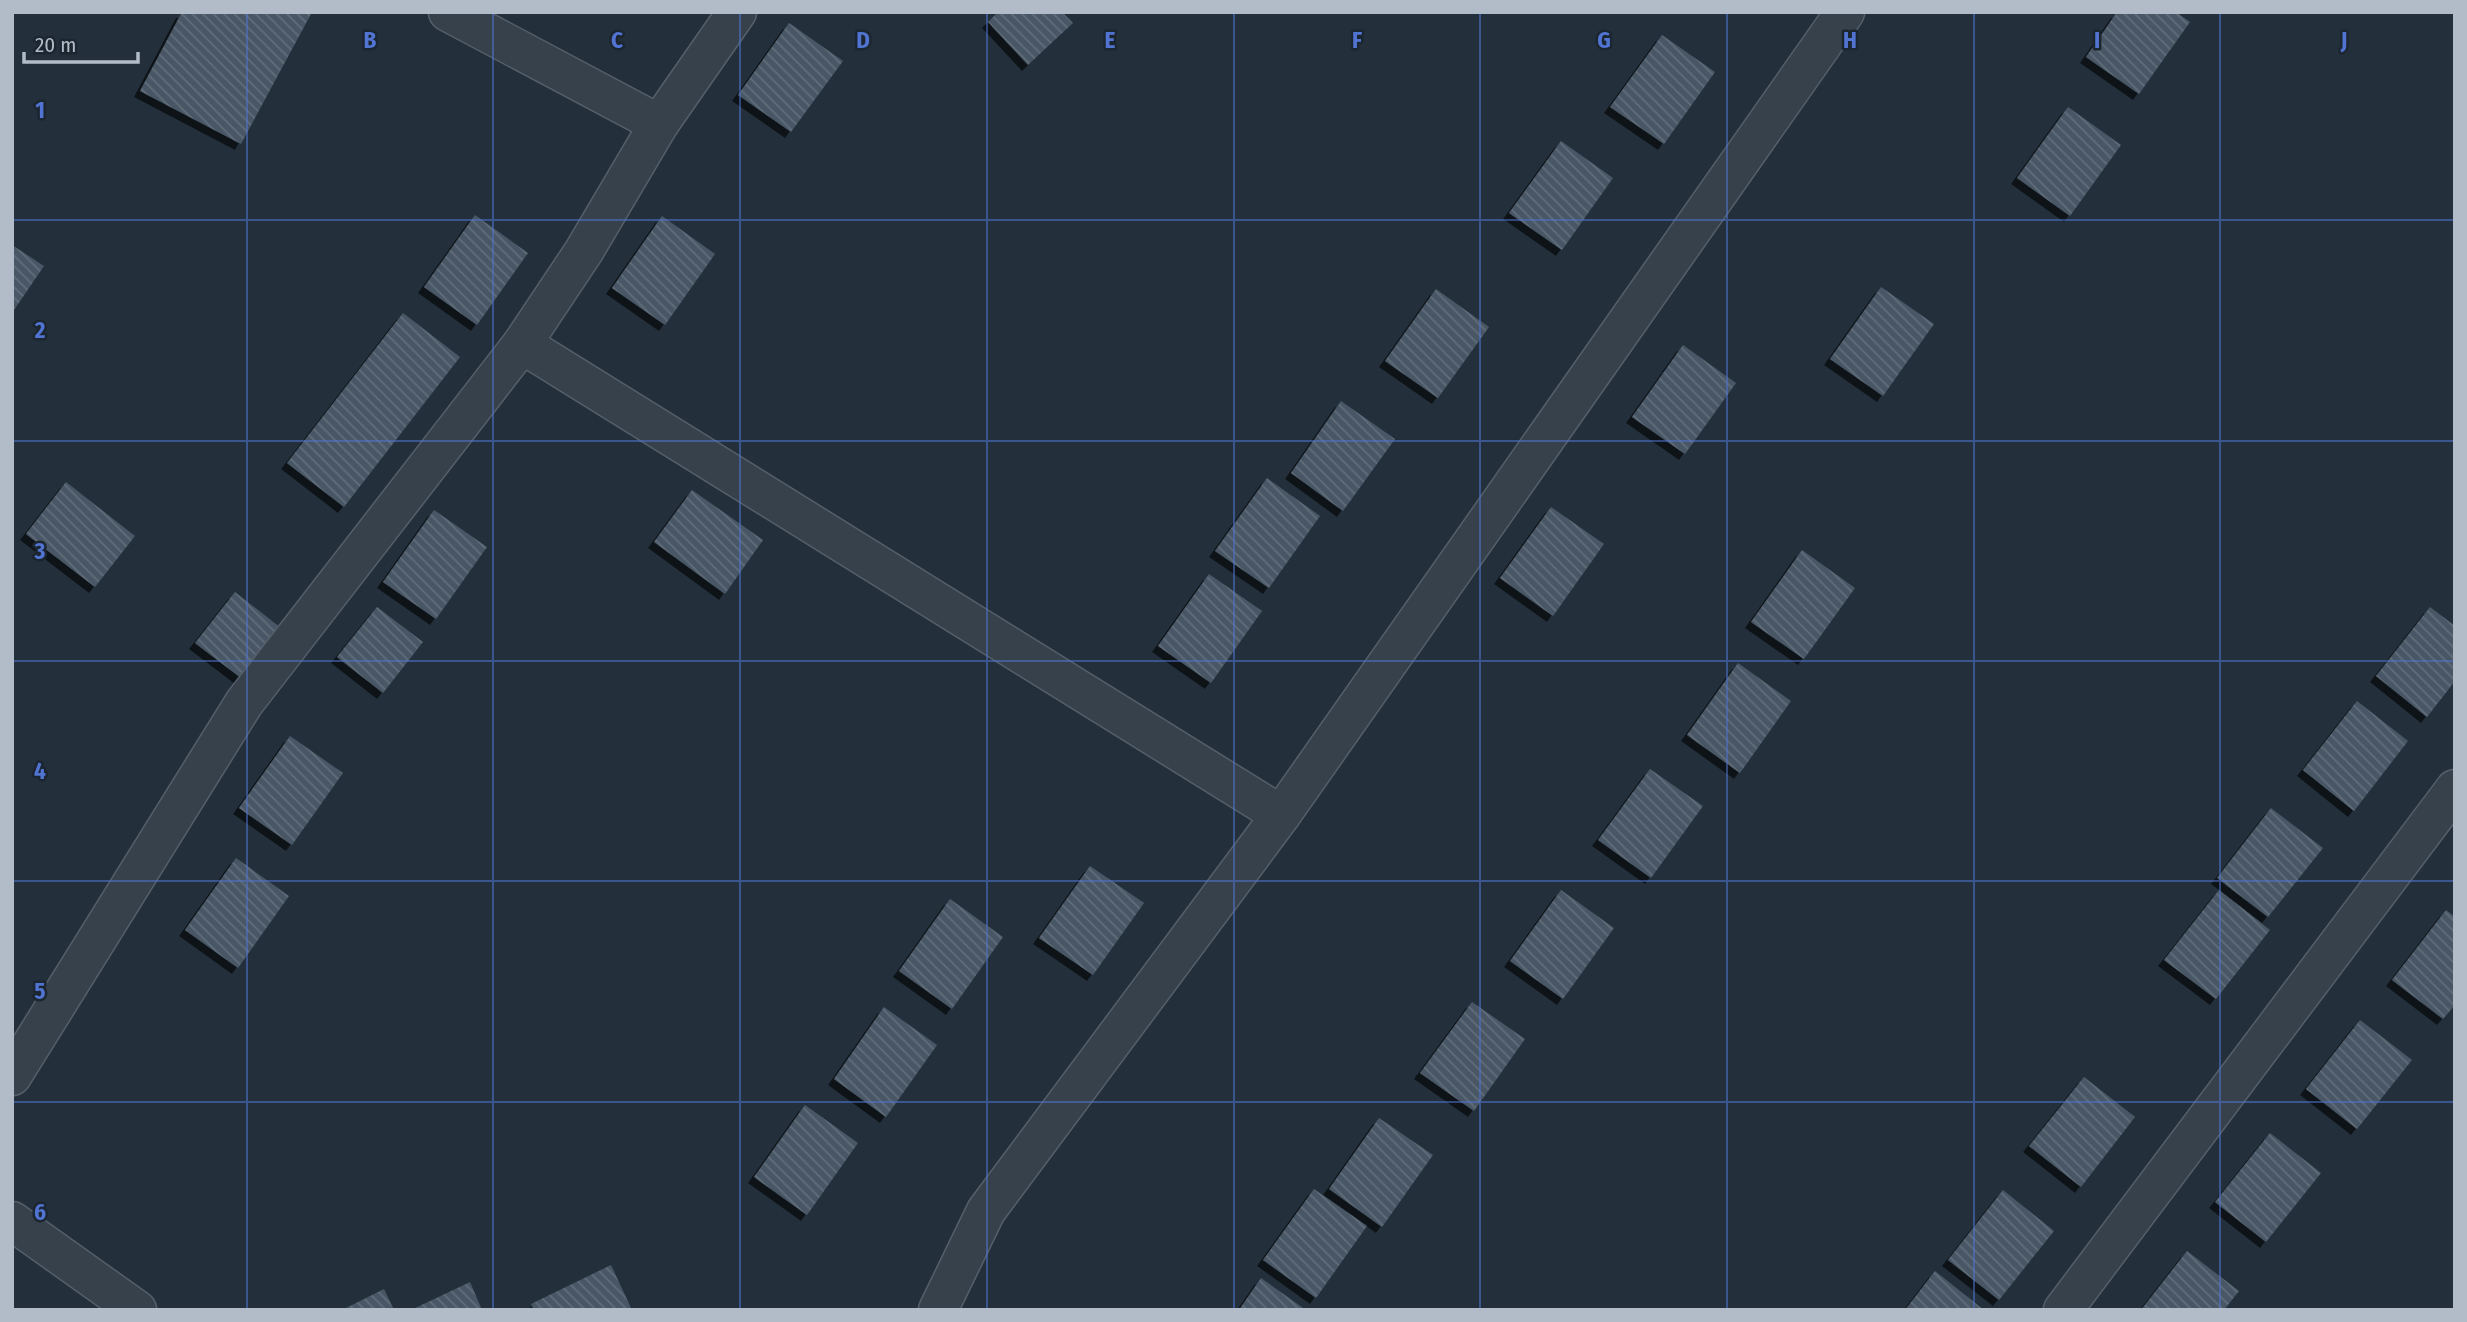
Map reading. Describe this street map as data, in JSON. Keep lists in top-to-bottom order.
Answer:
{
  "scale_bar": "20 m",
  "grid": {
    "columns": [
      "B",
      "C",
      "D",
      "E",
      "F",
      "G",
      "H",
      "I",
      "J"
    ],
    "rows": [
      "1",
      "2",
      "3",
      "4",
      "5",
      "6"
    ]
  }
}
